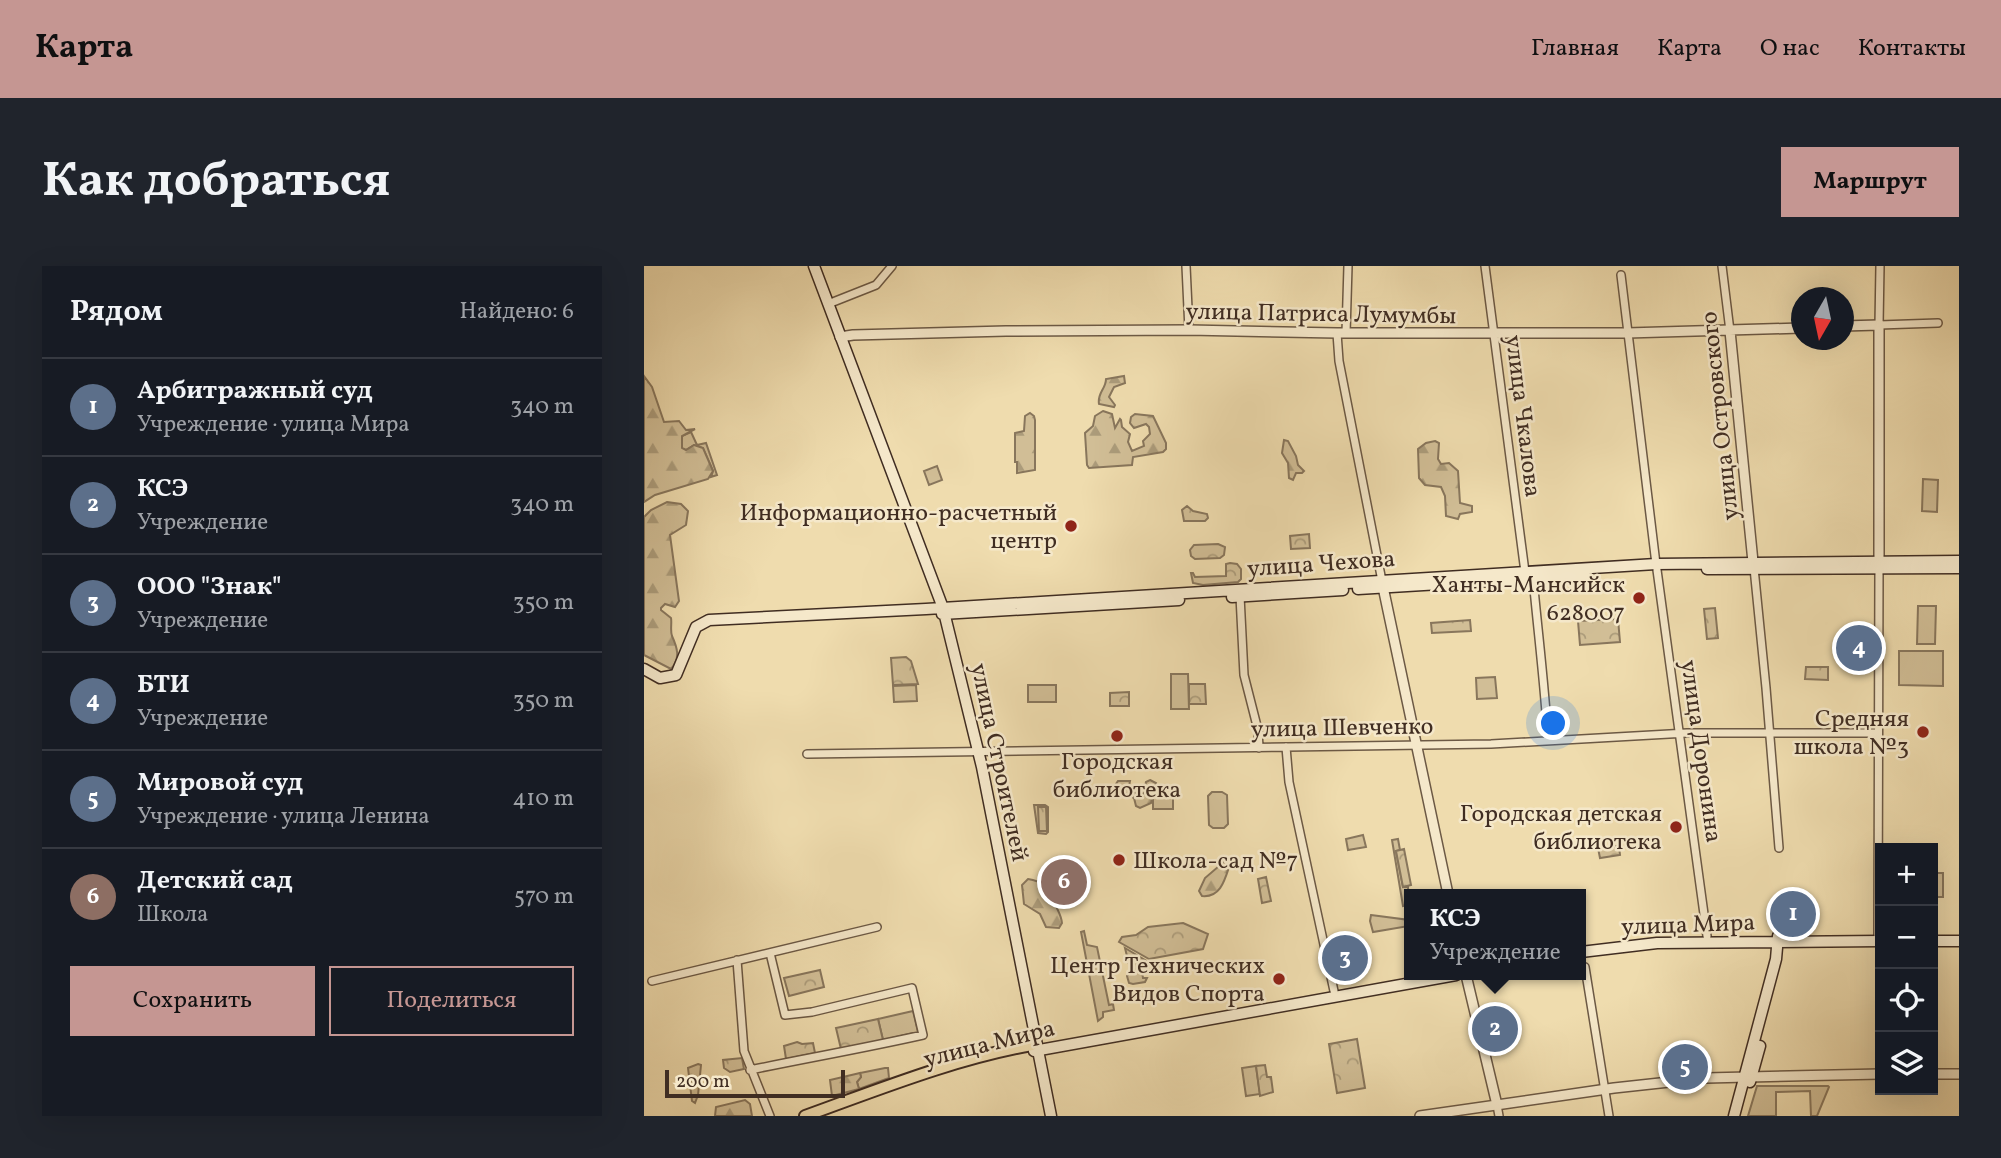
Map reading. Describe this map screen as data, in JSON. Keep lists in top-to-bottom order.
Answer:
{
  "streets": {
    "main road": ["улица Чехова", "улица Строителей", "улица Мира"],
    "street": [
      "улица Патриса Лумумбы",
      "улица Чкалова",
      "улица Островского",
      "улица Шевченко",
      "улица Доронина"
    ]
  },
  "crossings": [
    ["улица Патриса Лумумбы", "улица Чкалова"],
    ["улица Патриса Лумумбы", "улица Островского"],
    ["улица Патриса Лумумбы", "улица Доронина"],
    ["улица Патриса Лумумбы", "улица Строителей"],
    ["улица Чкалова", "улица Чехова"],
    ["улица Чкалова", "улица Шевченко"],
    ["улица Островского", "улица Чехова"],
    ["улица Островского", "улица Шевченко"],
    ["улица Чехова", "улица Доронина"],
    ["улица Чехова", "улица Строителей"],
    ["улица Шевченко", "улица Доронина"],
    ["улица Шевченко", "улица Строителей"],
    ["улица Доронина", "улица Мира"],
    ["улица Строителей", "улица Мира"]
  ],
  "places": [
    "Информационно-расчетный центр",
    "Ханты-Мансийск 628007",
    "Средняя школа №3",
    "Городская библиотека",
    "Городская детская библиотека",
    "Школа-сад №7",
    "Центр Технических Видов Спорта"
  ],
  "scale_bar": "200 m",
  "north": "bottom",
  "page": {
    "header": "Карта",
    "nav": [
      "Главная",
      "Карта",
      "О нас",
      "Контакты"
    ],
    "buttons": [
      "Маршрут",
      ["Сохранить", "Поделиться"]
    ],
    "title": "Как добраться",
    "heading": ["Рядом", "Найдено: 6"],
    "list": [
      {
        "mark": "1",
        "name": "Арбитражный суд",
        "note": "Учреждение · улица Мира",
        "value": "340 m"
      },
      {
        "mark": "2",
        "name": "КСЭ",
        "note": "Учреждение",
        "value": "340 m"
      },
      {
        "mark": "3",
        "name": "ООО \"Знак\"",
        "note": "Учреждение",
        "value": "350 m"
      },
      {
        "mark": "4",
        "name": "БТИ",
        "note": "Учреждение",
        "value": "350 m"
      },
      {
        "mark": "5",
        "name": "Мировой суд",
        "note": "Учреждение · улица Ленина",
        "value": "410 m"
      },
      {
        "mark": "6",
        "name": "Детский сад",
        "note": "Школа",
        "value": "570 m"
      }
    ],
    "pins": [
      "4",
      "6",
      "1",
      "3",
      "2",
      "5"
    ],
    "map_buttons": ["+", "−"],
    "popup": ["КСЭ", "Учреждение"],
    "scale": "200 m"
  }
}
